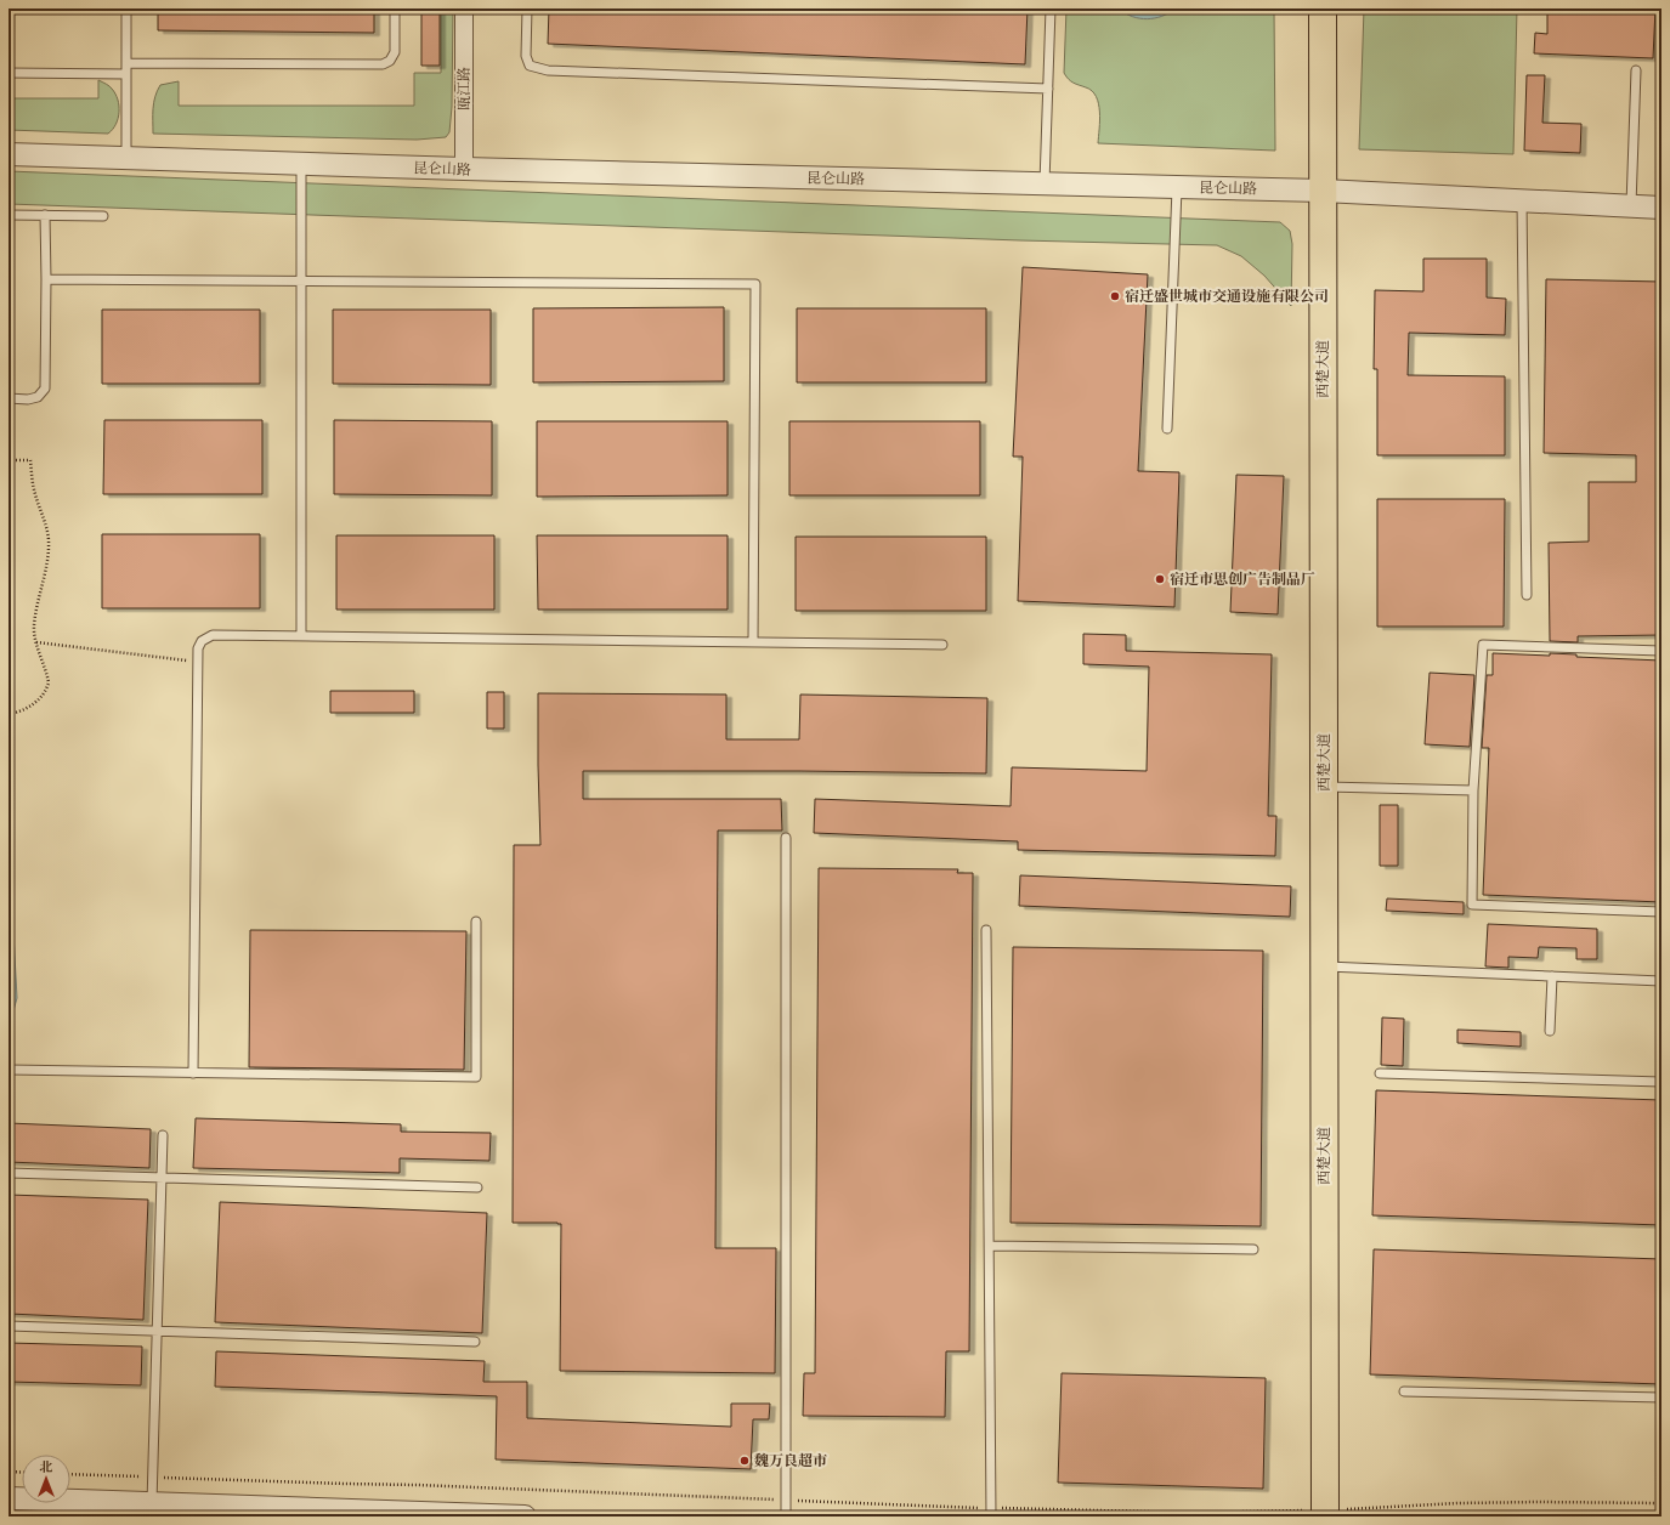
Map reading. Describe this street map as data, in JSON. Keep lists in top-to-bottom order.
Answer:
{
  "streets": {
    "main road": ["西楚大道"],
    "street": ["瓯江路", "昆仑山路"]
  },
  "crossings": [
    ["瓯江路", "昆仑山路"],
    ["昆仑山路", "西楚大道"]
  ],
  "places": ["宿迁盛世城市交通设施有限公司", "宿迁市思创广告制品厂", "魏万良超市"],
  "north": "top"
}
